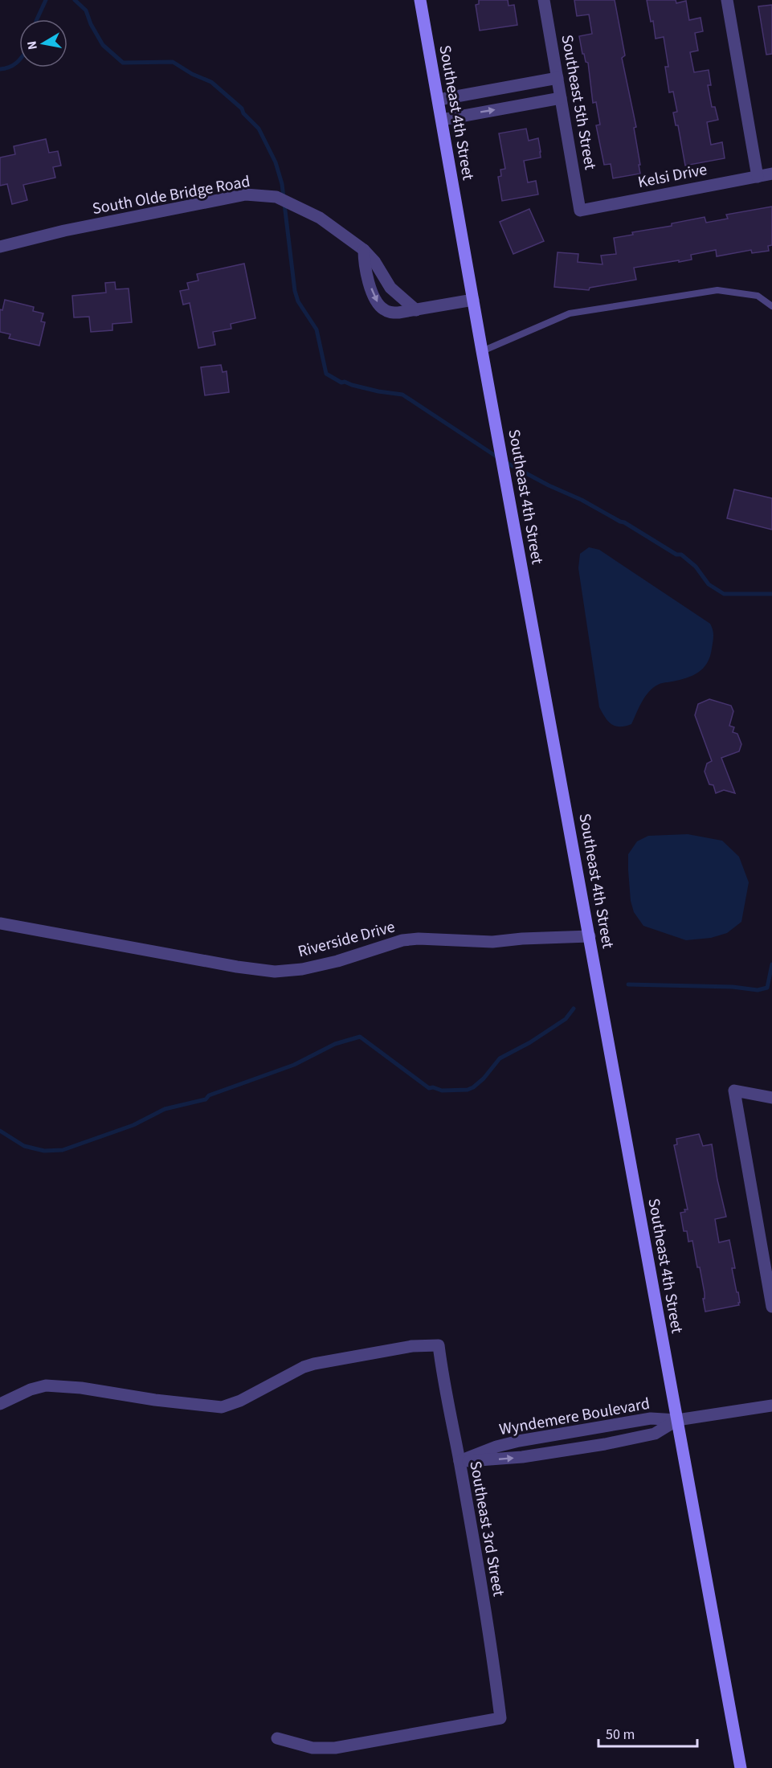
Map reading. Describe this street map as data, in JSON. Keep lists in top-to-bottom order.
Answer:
{
  "streets": {
    "main road": ["Southeast 4th Street"],
    "street": [
      "Southeast 5th Street",
      "Kelsi Drive",
      "South Olde Bridge Road",
      "Riverside Drive",
      "Wyndemere Boulevard",
      "Southeast 3rd Street"
    ]
  },
  "crossings": [
    ["Southeast 5th Street", "Kelsi Drive"],
    ["Southeast 4th Street", "Riverside Drive"],
    ["Southeast 4th Street", "Wyndemere Boulevard"],
    ["Wyndemere Boulevard", "Southeast 3rd Street"]
  ],
  "scale_bar": "50 m",
  "north": "left"
}
